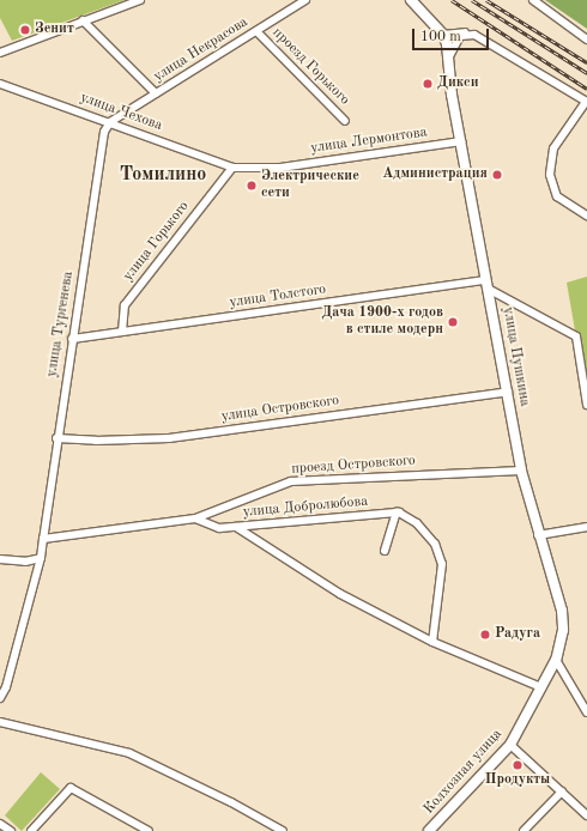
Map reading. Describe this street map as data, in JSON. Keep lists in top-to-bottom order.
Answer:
{
  "streets": {
    "main road": ["улица Пушкина", "Колхозная улица"],
    "street": [
      "улица Некрасова",
      "проезд Горького",
      "улица Чехова",
      "улица Лермонтова",
      "улица Горького",
      "улица Толстого",
      "улица Тургенева",
      "улица Островского",
      "проезд Островского",
      "улица Добролюбова"
    ]
  },
  "crossings": [
    ["улица Некрасова", "проезд Горького"],
    ["улица Некрасова", "улица Чехова"],
    ["улица Некрасова", "улица Тургенева"],
    ["улица Чехова", "улица Лермонтова"],
    ["улица Чехова", "улица Горького"],
    ["улица Чехова", "улица Тургенева"],
    ["улица Лермонтова", "улица Горького"],
    ["улица Лермонтова", "улица Пушкина"],
    ["улица Горького", "улица Толстого"],
    ["улица Толстого", "улица Тургенева"],
    ["улица Толстого", "улица Пушкина"],
    ["улица Тургенева", "улица Островского"],
    ["улица Тургенева", "проезд Островского"],
    ["улица Пушкина", "улица Островского"],
    ["улица Пушкина", "проезд Островского"],
    ["улица Пушкина", "Колхозная улица"],
    ["улица Добролюбова", "Колхозная улица"]
  ],
  "districts": ["Томилино"],
  "places": [
    "Зенит",
    "Дикси",
    "Администрация",
    "Электрические сети",
    "Дача 1900-х годов в стиле модерн",
    "Радуга",
    "Продукты"
  ],
  "scale_bar": "100 m"
}
